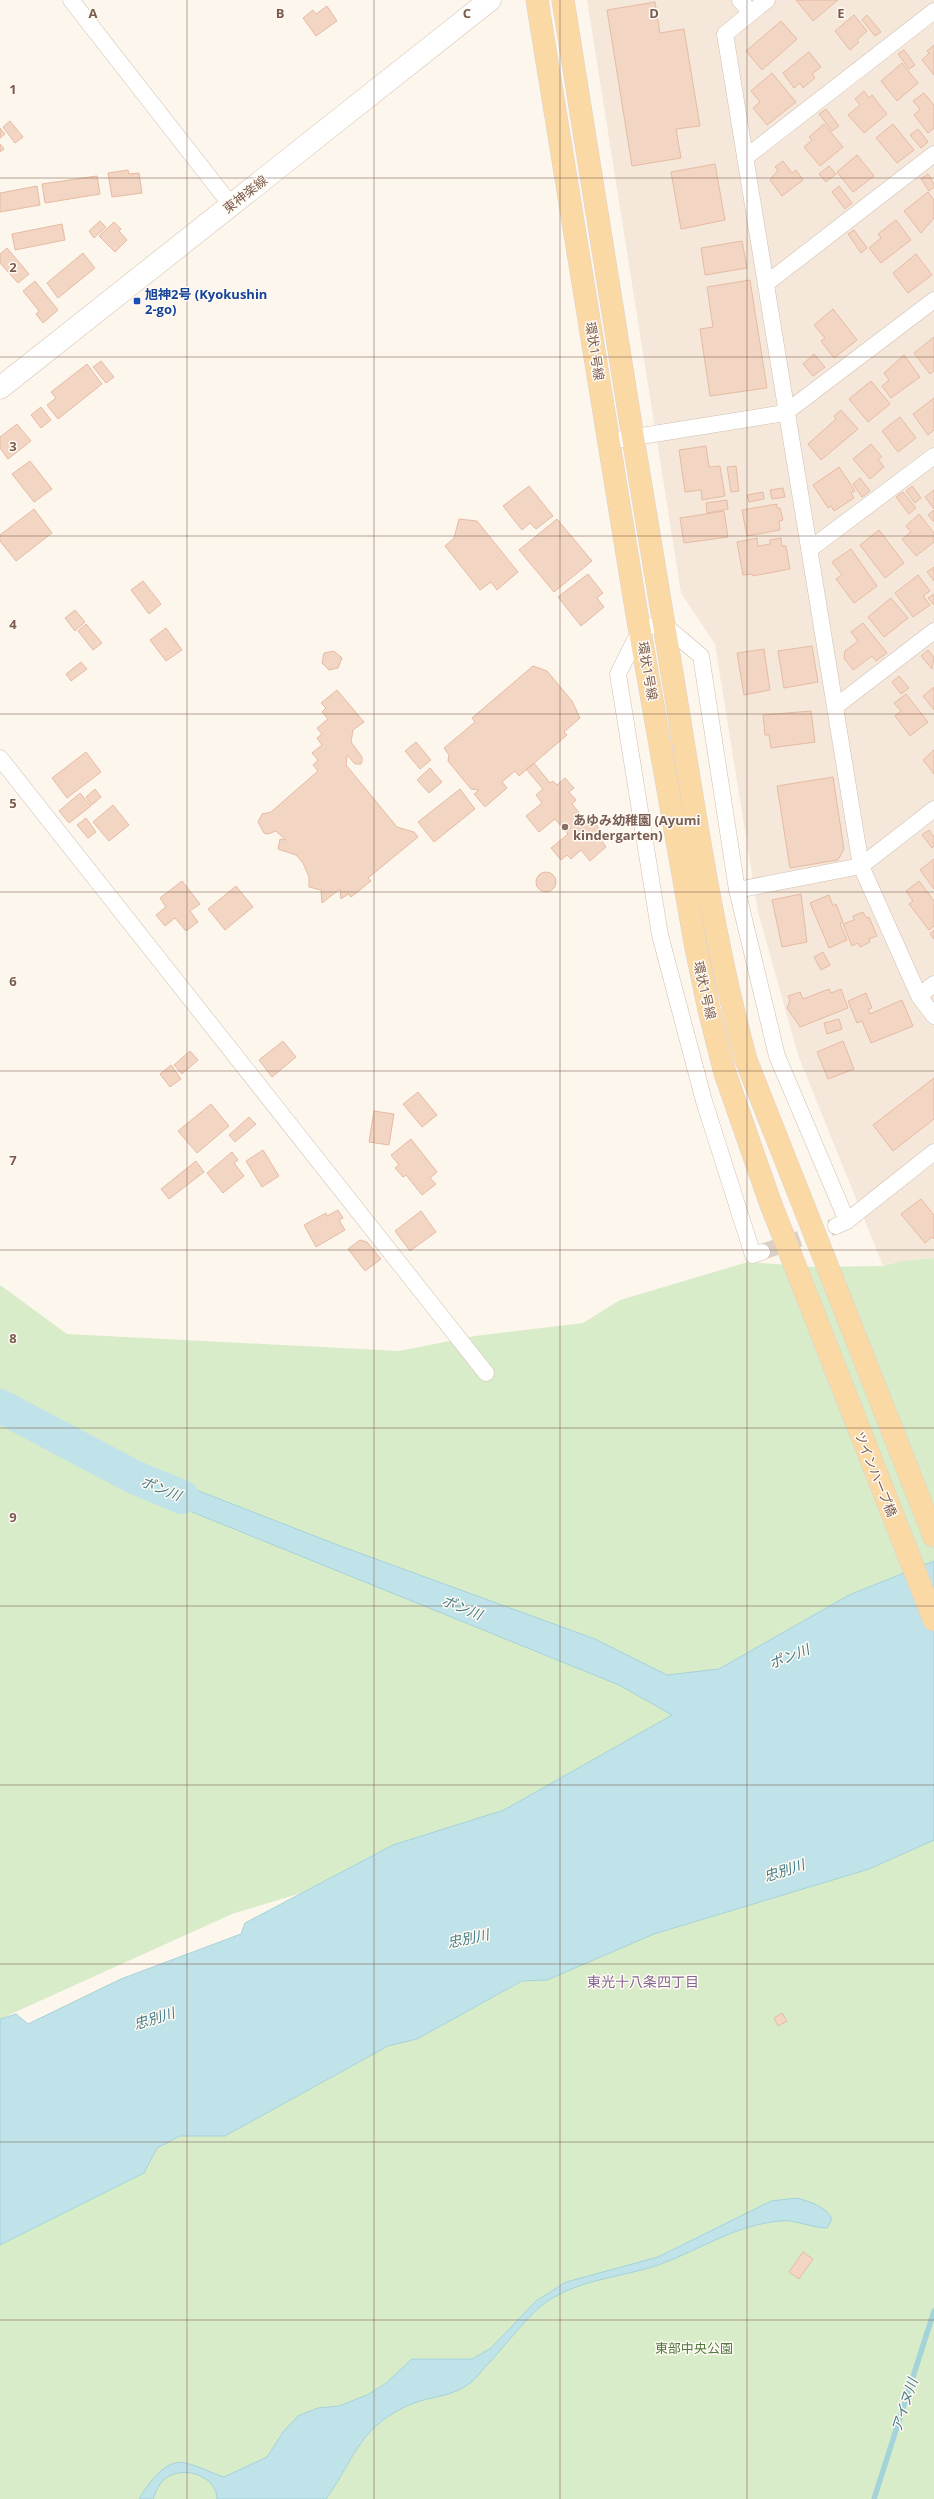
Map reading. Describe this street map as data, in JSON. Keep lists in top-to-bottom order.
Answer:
{
  "streets": {
    "main road": ["東神楽線", "環状1号線", "ツインハープ橋"]
  },
  "crossings": [
    ["環状1号線", "ツインハープ橋"]
  ],
  "districts": ["東光十八条四丁目"],
  "water": ["ポン川", "忠別川", "アイヌ川"],
  "parks": ["東部中央公園"],
  "places": {
    "transit": ["旭神2号 (Kyokushin 2-go)"],
    "other": ["あゆみ幼稚園 (Ayumi kindergarten)"]
  },
  "grid": {
    "columns": [
      "A",
      "B",
      "C",
      "D",
      "E"
    ],
    "rows": [
      "1",
      "2",
      "3",
      "4",
      "5",
      "6",
      "7",
      "8",
      "9"
    ]
  }
}
